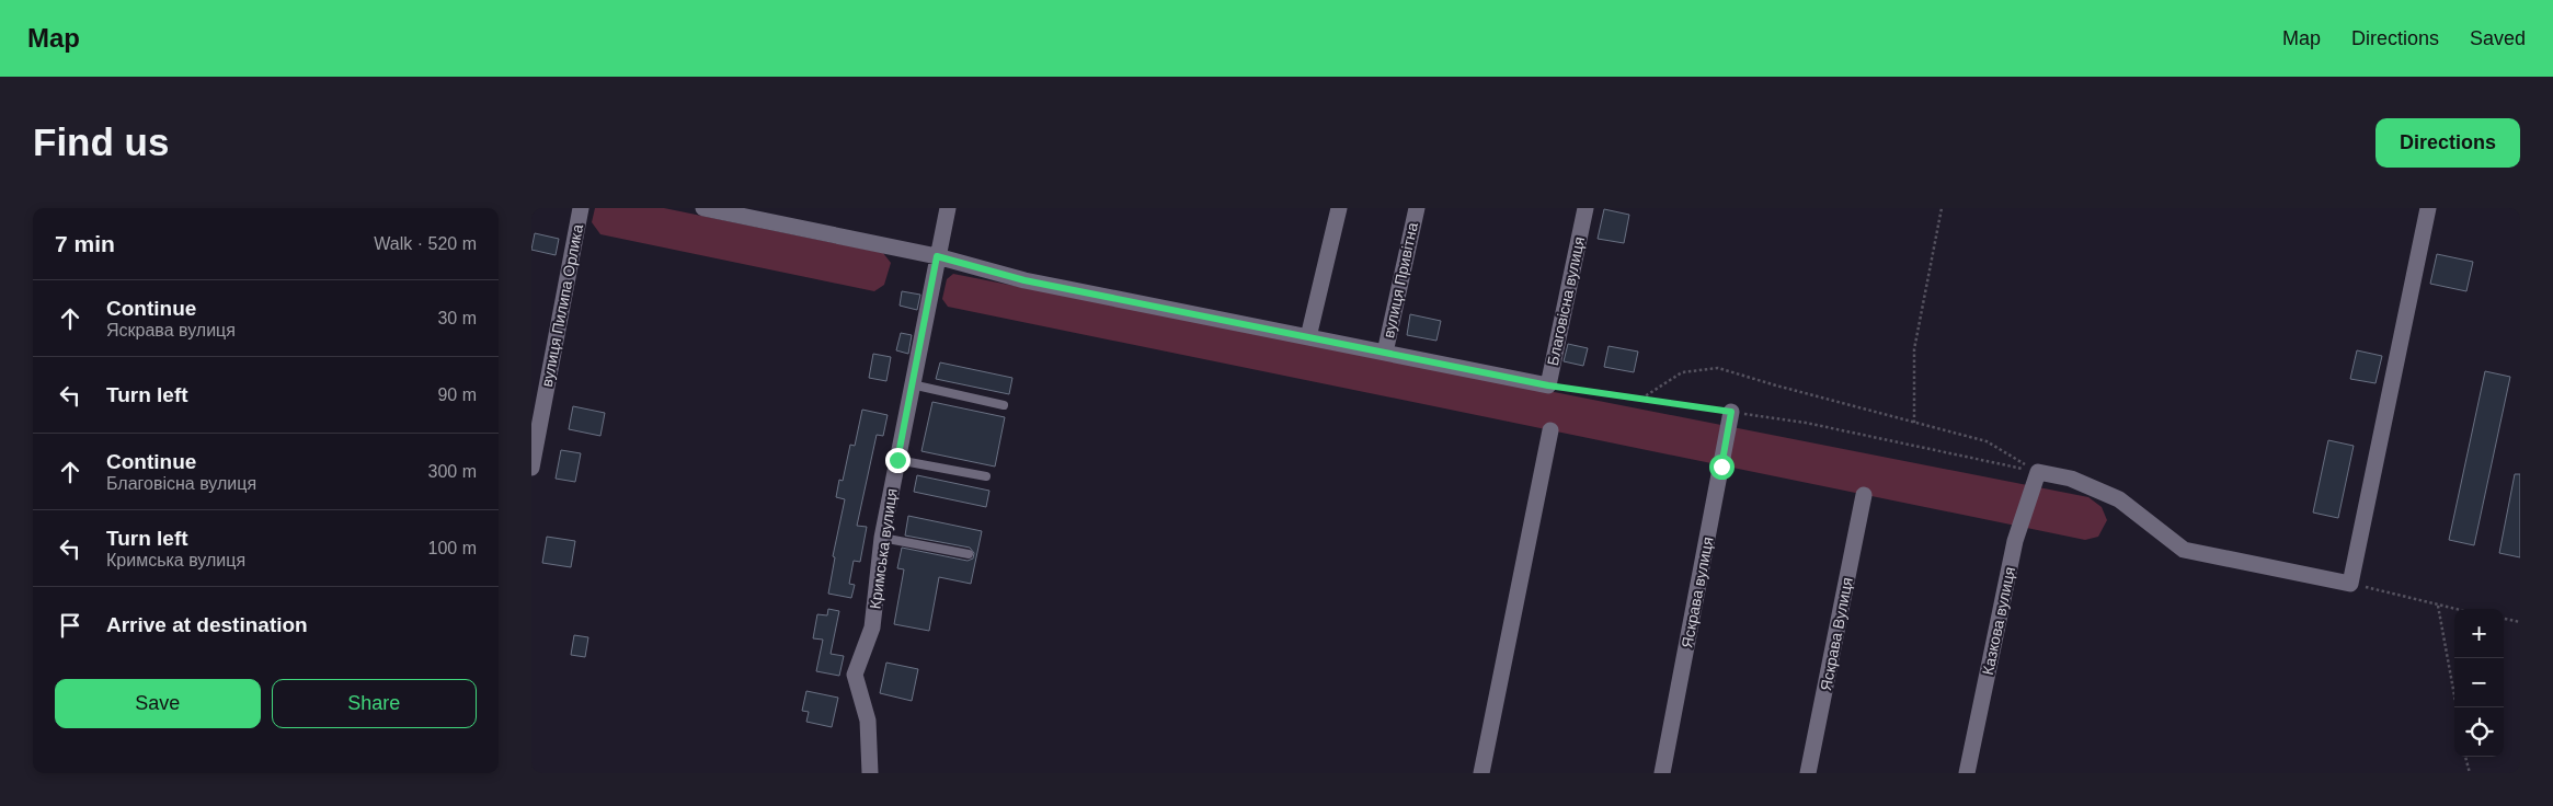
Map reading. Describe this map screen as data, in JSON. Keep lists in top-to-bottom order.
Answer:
{
  "streets": {
    "street": [
      "вулиця Привітна",
      "Благовісна вулиця",
      "вулиця Пилипа Орлика",
      "Кримська вулиця",
      "Яскрава вулиця",
      "Казкова вулиця",
      "Яскрава Вулиця"
    ]
  },
  "crossings": [
    ["вулиця Привітна", "Благовісна вулиця"],
    ["Благовісна вулиця", "Кримська вулиця"]
  ],
  "page": {
    "header": "Map",
    "nav": ["Map", "Directions", "Saved"],
    "buttons": [
      "Directions",
      ["Save", "Share"]
    ],
    "title": "Find us",
    "heading": ["7 min", "Walk · 520 m"],
    "list": [
      ["Continue", "Яскрава вулиця", "30 m"],
      ["Turn left", "90 m"],
      ["Continue", "Благовісна вулиця", "300 m"],
      ["Turn left", "Кримська вулиця", "100 m"],
      "Arrive at destination"
    ],
    "map_buttons": ["+", "−"]
  }
}
